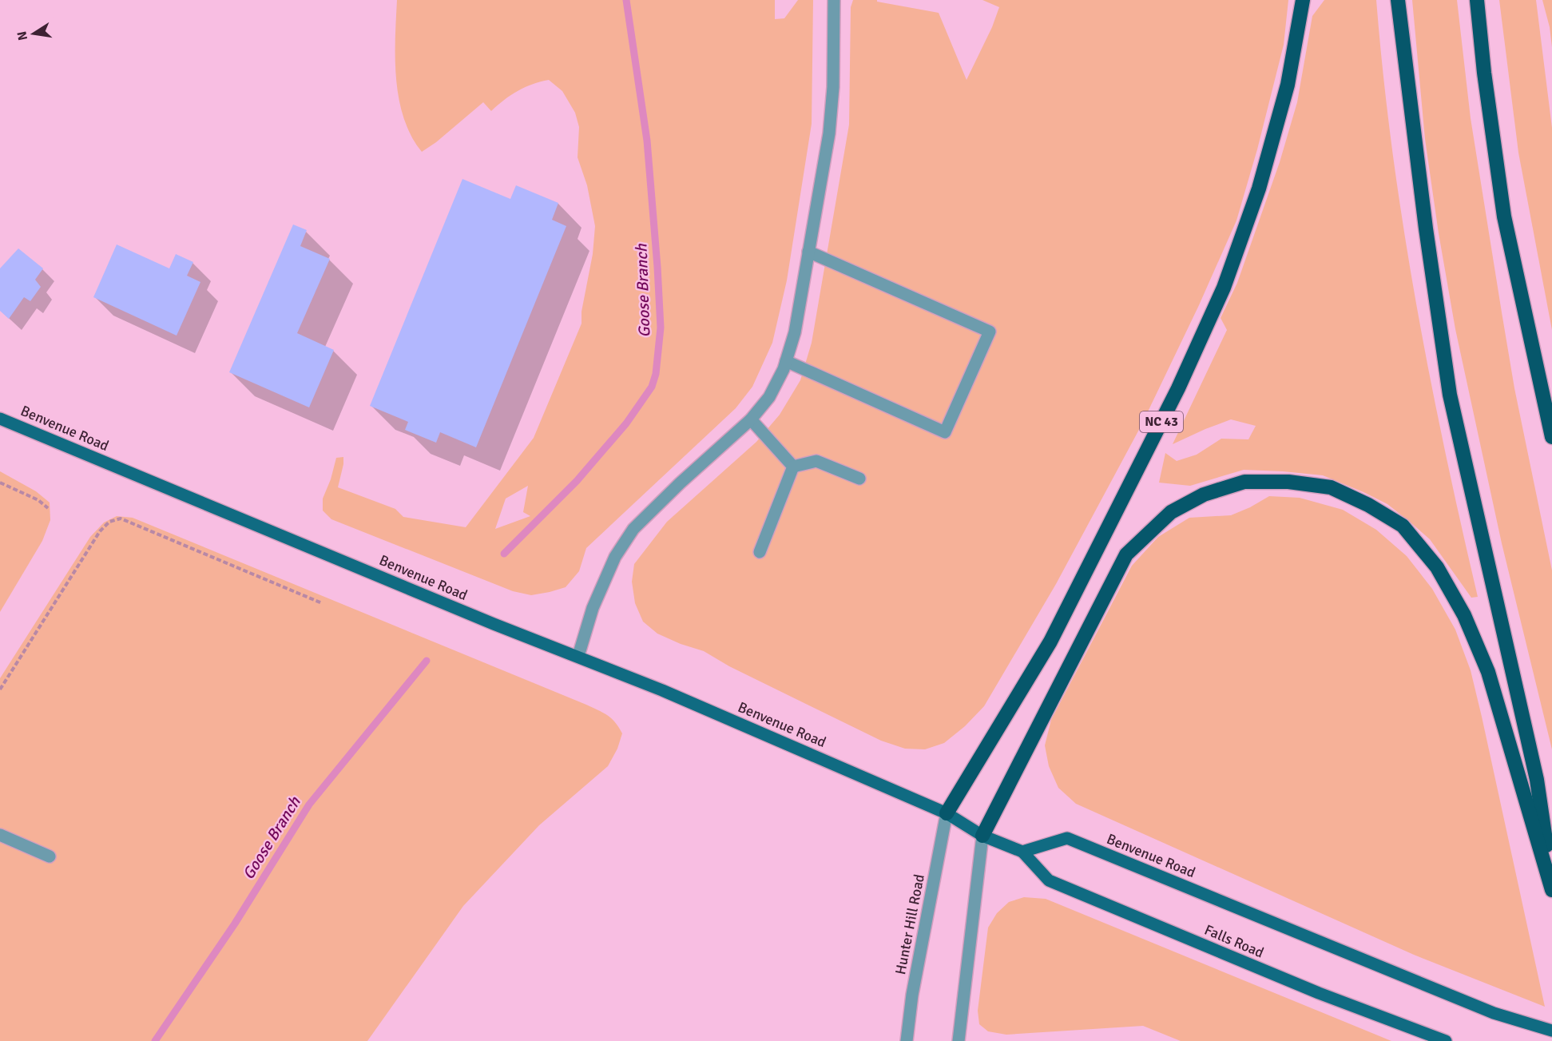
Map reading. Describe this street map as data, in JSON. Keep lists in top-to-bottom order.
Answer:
{
  "streets": {
    "highway": ["NC 43"],
    "main road": ["Benvenue Road", "Falls Road"],
    "street": ["Hunter Hill Road"]
  },
  "crossings": [
    ["NC 43", "Benvenue Road"],
    ["NC 43", "Hunter Hill Road"],
    ["Benvenue Road", "Hunter Hill Road"],
    ["Benvenue Road", "Falls Road"]
  ],
  "water": ["Goose Branch"],
  "north": "left"
}
